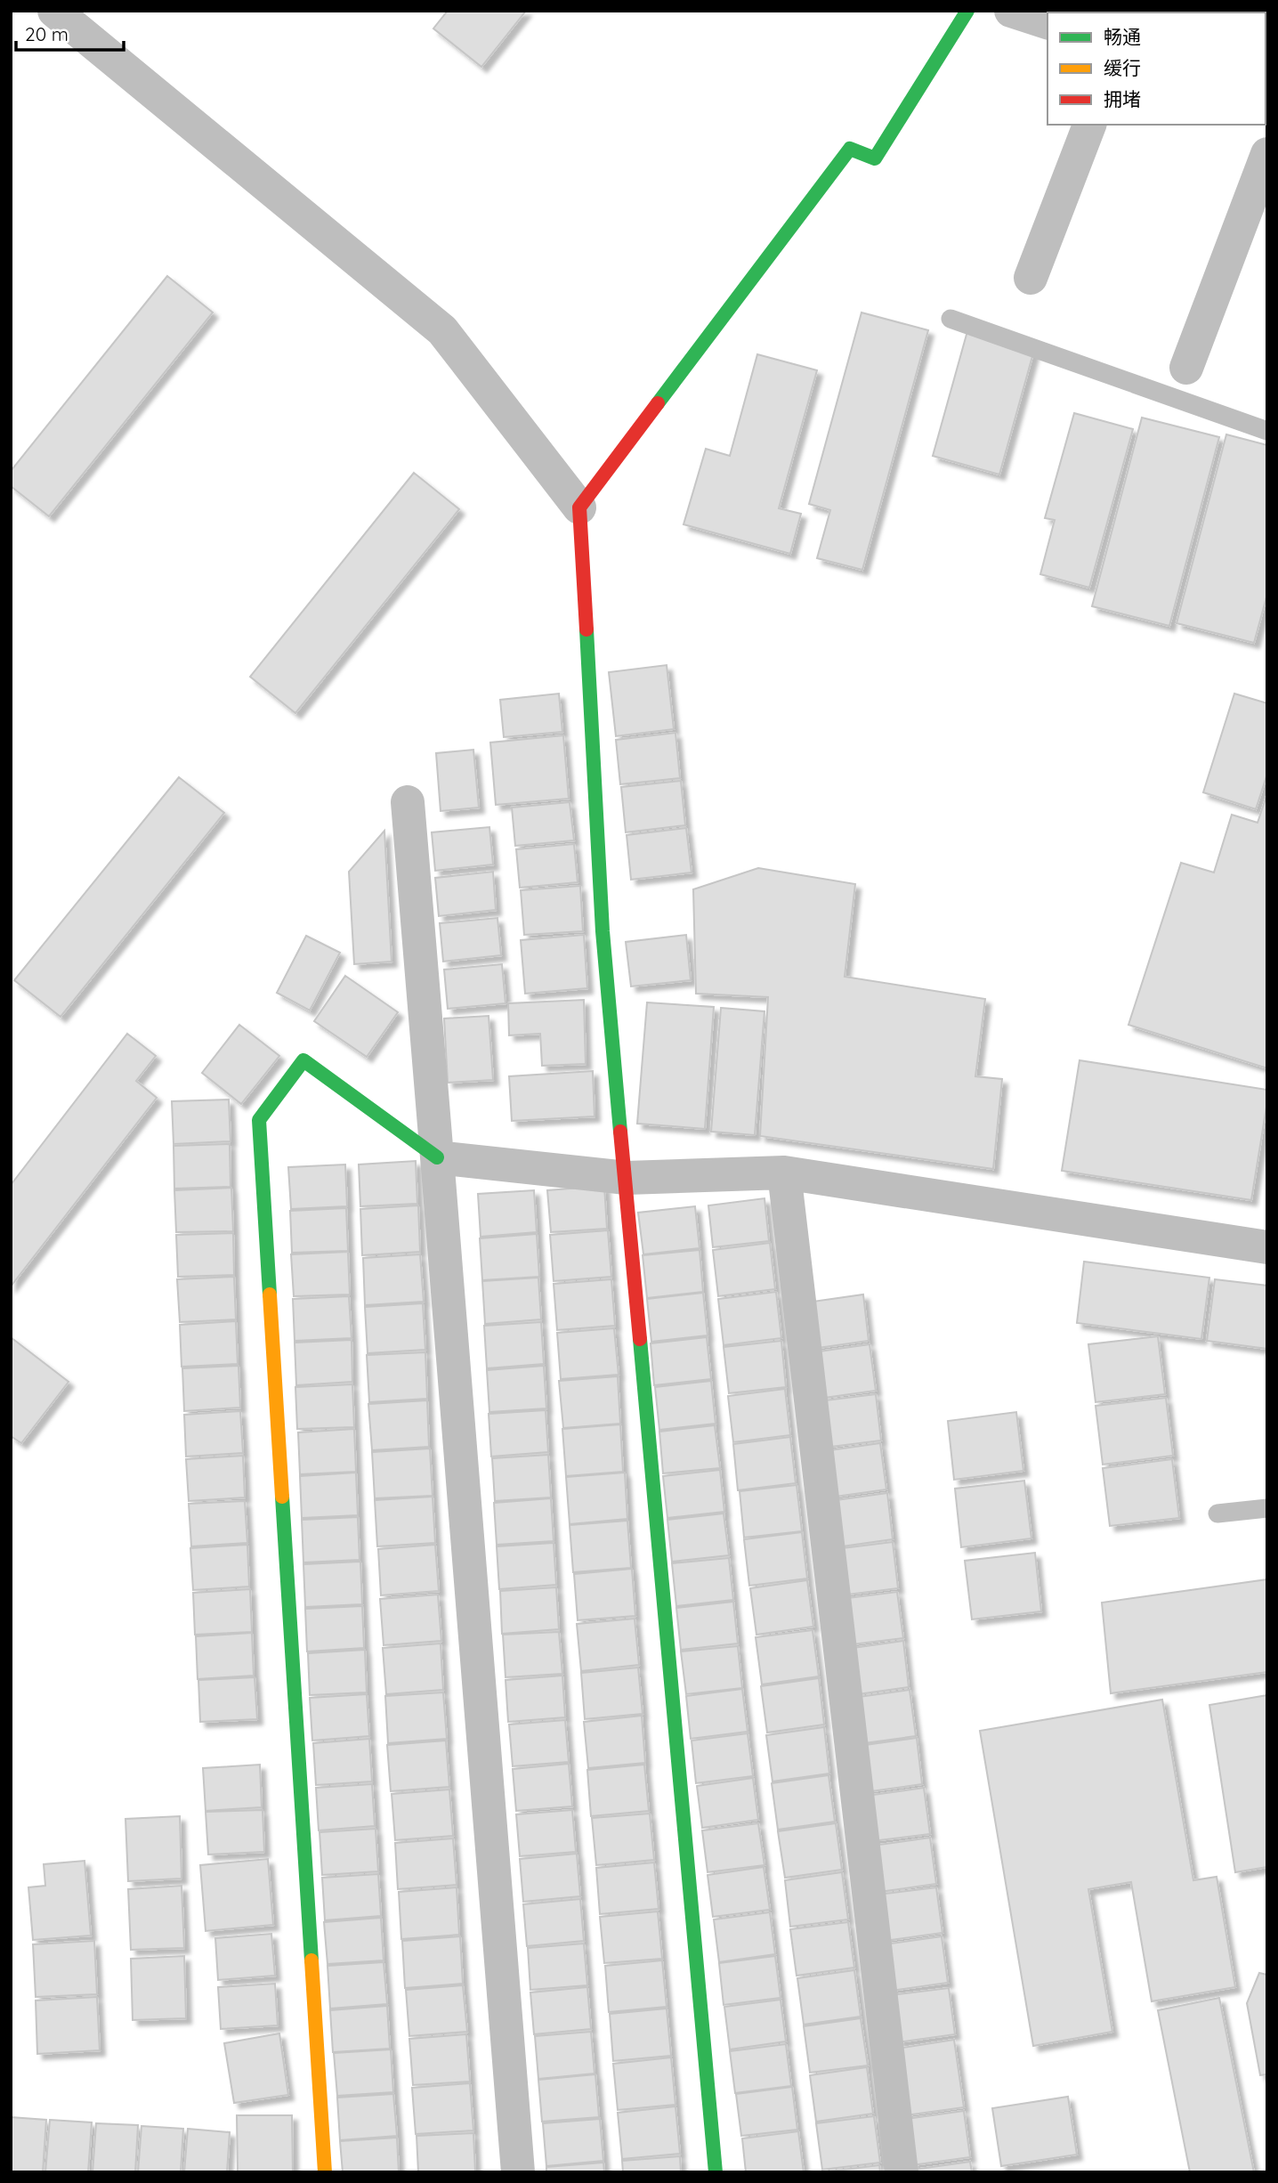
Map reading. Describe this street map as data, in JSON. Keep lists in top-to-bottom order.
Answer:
{
  "legend": ["畅通", "缓行", "拥堵"],
  "scale_bar": "20 m"
}
